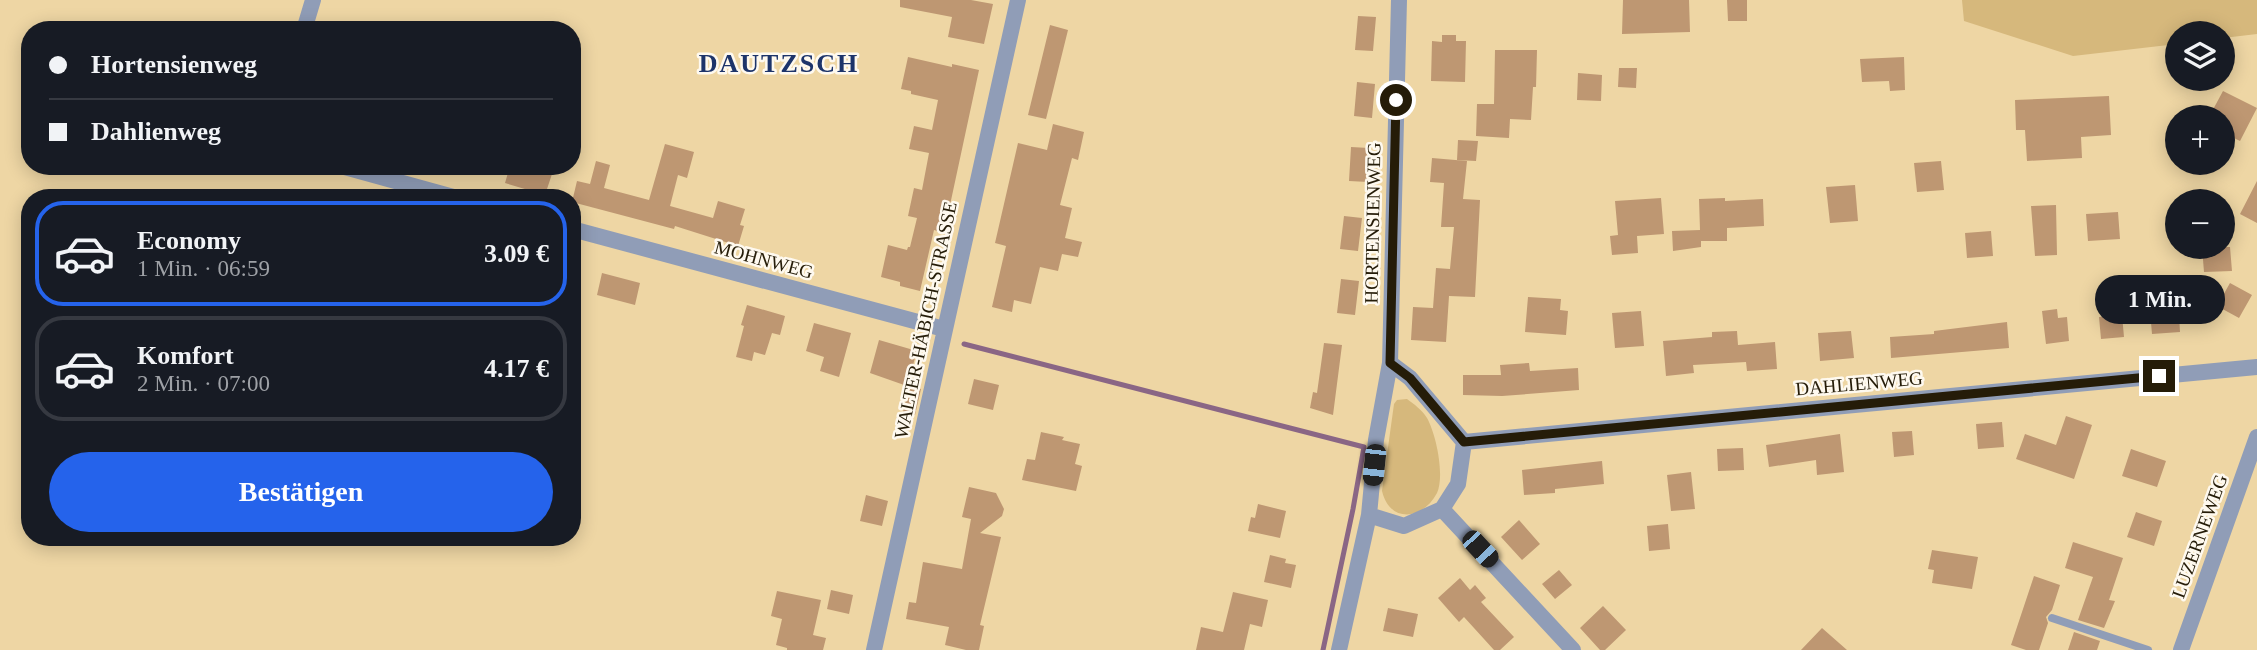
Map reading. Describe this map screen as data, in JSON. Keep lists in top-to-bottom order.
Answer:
{
  "streets": {
    "street": [
      "HORTENSIENWEG",
      "MOHNWEG",
      "WALTER-HÄBICH-STRASSE",
      "DAHLIENWEG",
      "LUZERNEWEG"
    ]
  },
  "crossings": [
    ["MOHNWEG", "WALTER-HÄBICH-STRASSE"]
  ],
  "districts": ["DAUTZSCH"],
  "page": {
    "map_buttons": ["+", "−"],
    "banner": ["Hortensienweg", "Dahlienweg"],
    "list": [
      {
        "name": "Economy",
        "note": "1 Min. · 06:59",
        "value": "3.09 €"
      },
      {
        "name": "Komfort",
        "note": "2 Min. · 07:00",
        "value": "4.17 €"
      }
    ],
    "bubble": "1 Min.",
    "buttons": "Bestätigen"
  }
}
